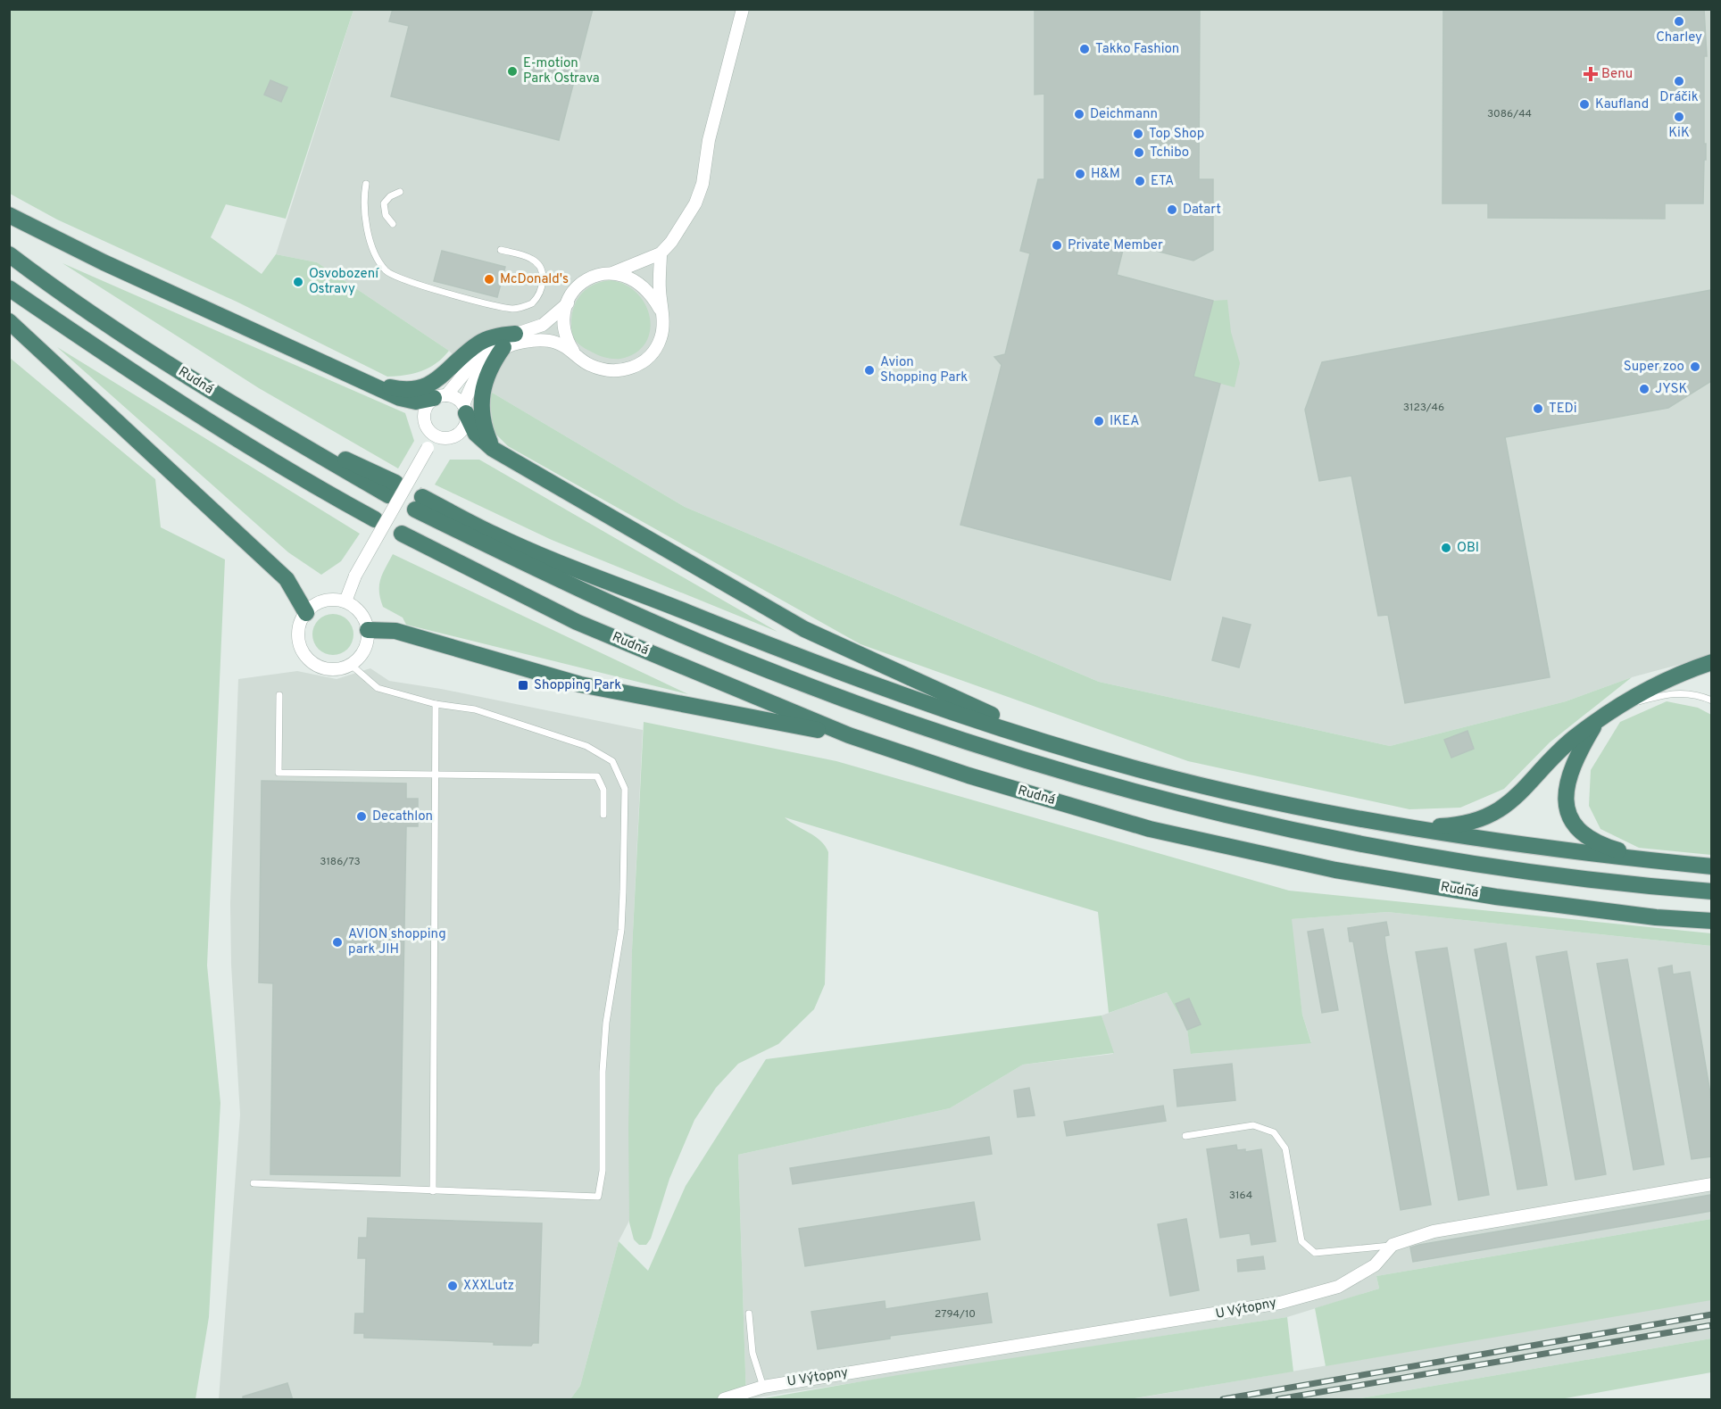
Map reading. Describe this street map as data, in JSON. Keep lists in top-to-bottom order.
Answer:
{
  "streets": {
    "highway": ["Rudná"],
    "street": ["U Výtopny"]
  },
  "places": {
    "other": [
      "Charley",
      "Takko Fashion",
      "E-motion Park Ostrava",
      "Dráčik",
      "Kaufland",
      "Deichmann",
      "KiK",
      "Top Shop",
      "Tchibo",
      "H&M",
      "ETA",
      "Datart",
      "Private Member",
      "McDonald's",
      "Osvobození Ostravy",
      "Super zoo",
      "Avion Shopping Park",
      "JYSK",
      "TEDi",
      "IKEA",
      "OBI",
      "Decathlon",
      "AVION shopping park JIH",
      "XXXLutz"
    ],
    "health": ["Benu"],
    "transit": ["Shopping Park"]
  },
  "house_numbers": [
    "3086/44",
    "3123/46",
    "3186/73",
    "3164",
    "2794/10"
  ]
}
